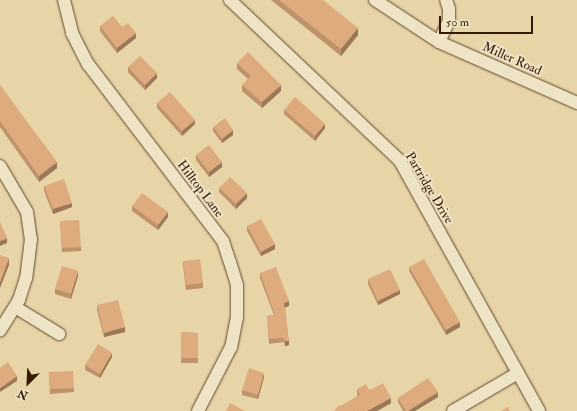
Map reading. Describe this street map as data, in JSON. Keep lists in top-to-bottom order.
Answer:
{
  "streets": {
    "street": ["Miller Road", "Partridge Drive", "Hilltop Lane"]
  },
  "scale_bar": "50 m",
  "north": "bottom left"
}
